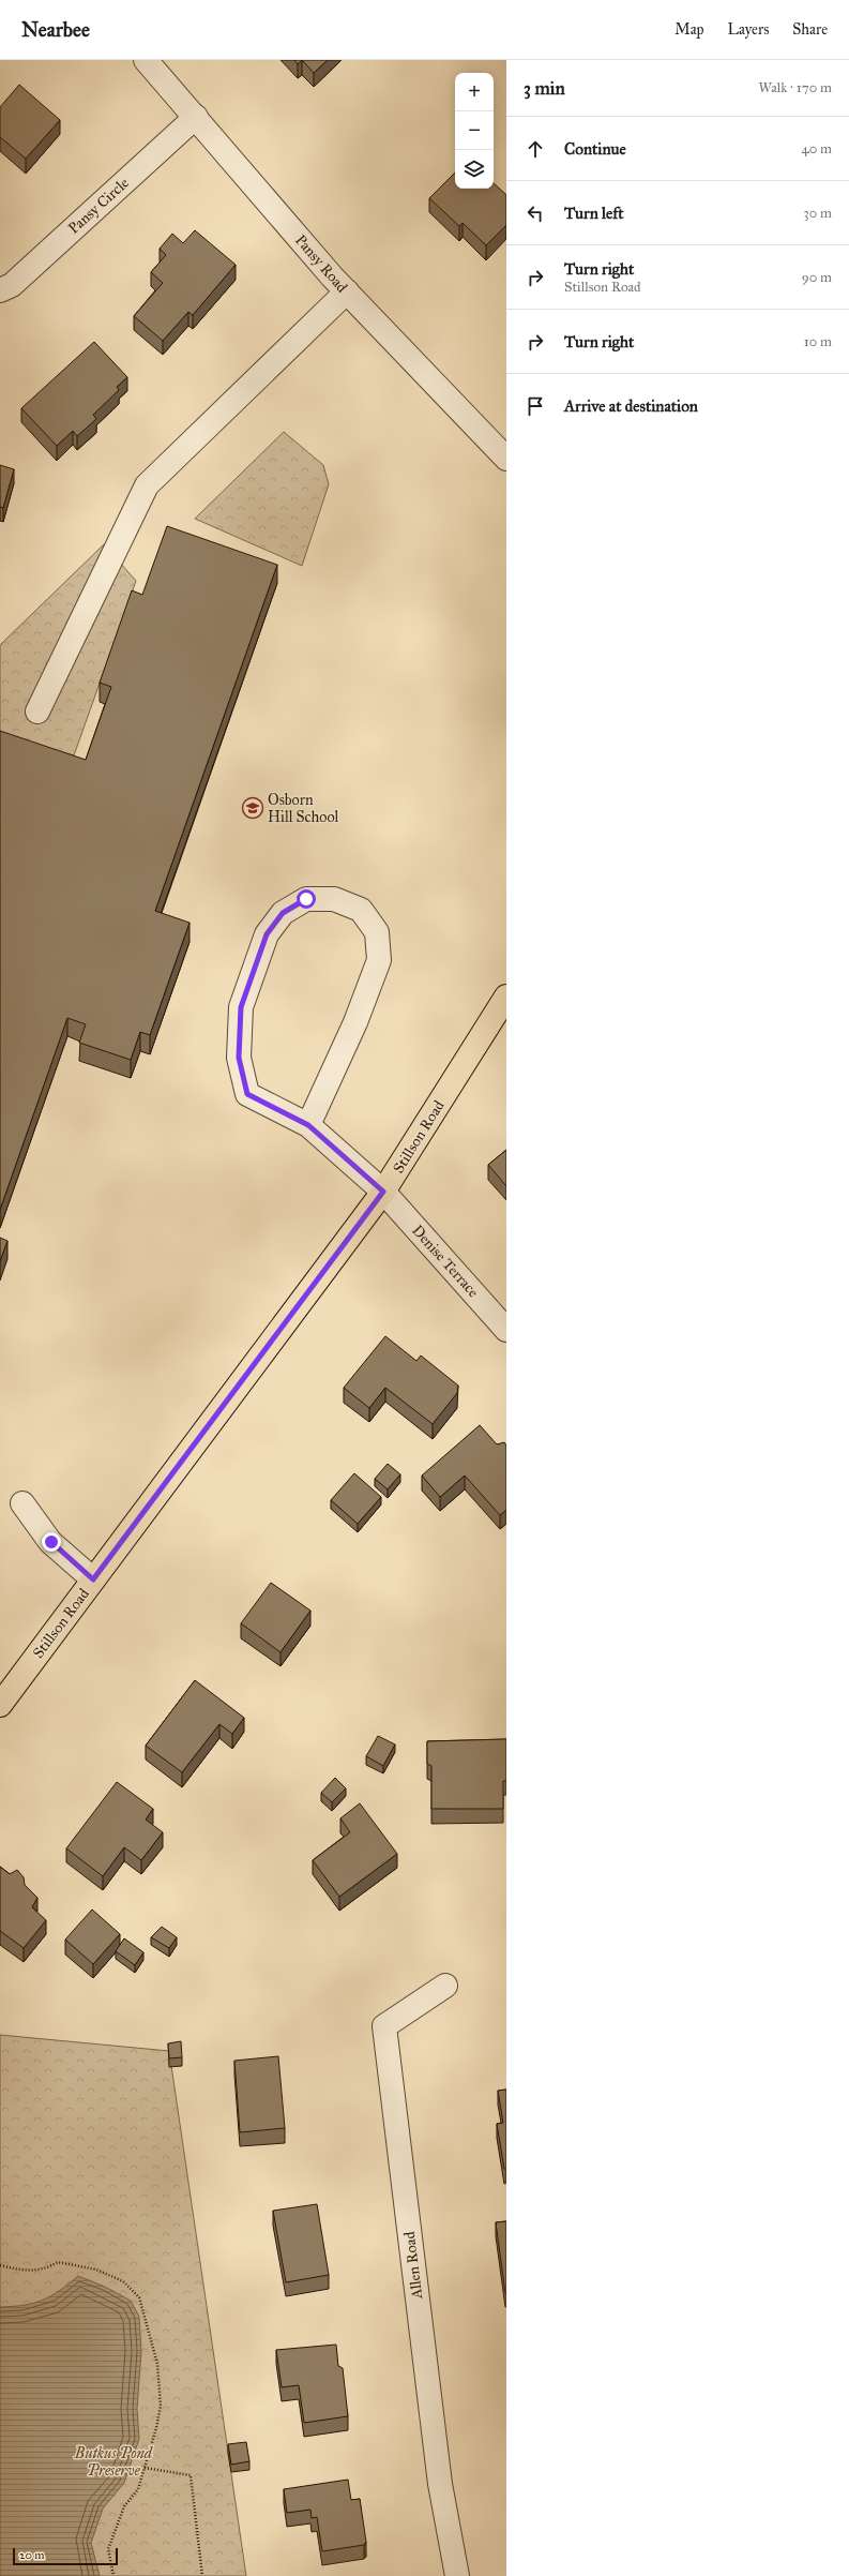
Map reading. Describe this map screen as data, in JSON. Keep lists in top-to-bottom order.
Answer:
{
  "streets": {
    "main road": ["Stillson Road"],
    "street": [
      "Pansy Circle",
      "Pansy Road",
      "Denise Terrace",
      "Allen Road"
    ]
  },
  "crossings": [
    ["Pansy Circle", "Pansy Road"],
    ["Stillson Road", "Denise Terrace"]
  ],
  "parks": ["Butkus Pond Preserve"],
  "places": {
    "school or university": ["Osborn Hill School"]
  },
  "scale_bar": "20 m",
  "page": {
    "header": "Nearbee",
    "nav": ["Map", "Layers", "Share"],
    "heading": ["3 min", "Walk · 170 m"],
    "map_buttons": ["+", "−"],
    "list": [
      ["Continue", "40 m"],
      ["Turn left", "30 m"],
      ["Turn right", "Stillson Road", "90 m"],
      ["Turn right", "10 m"],
      "Arrive at destination"
    ],
    "scale": "20 m"
  }
}
